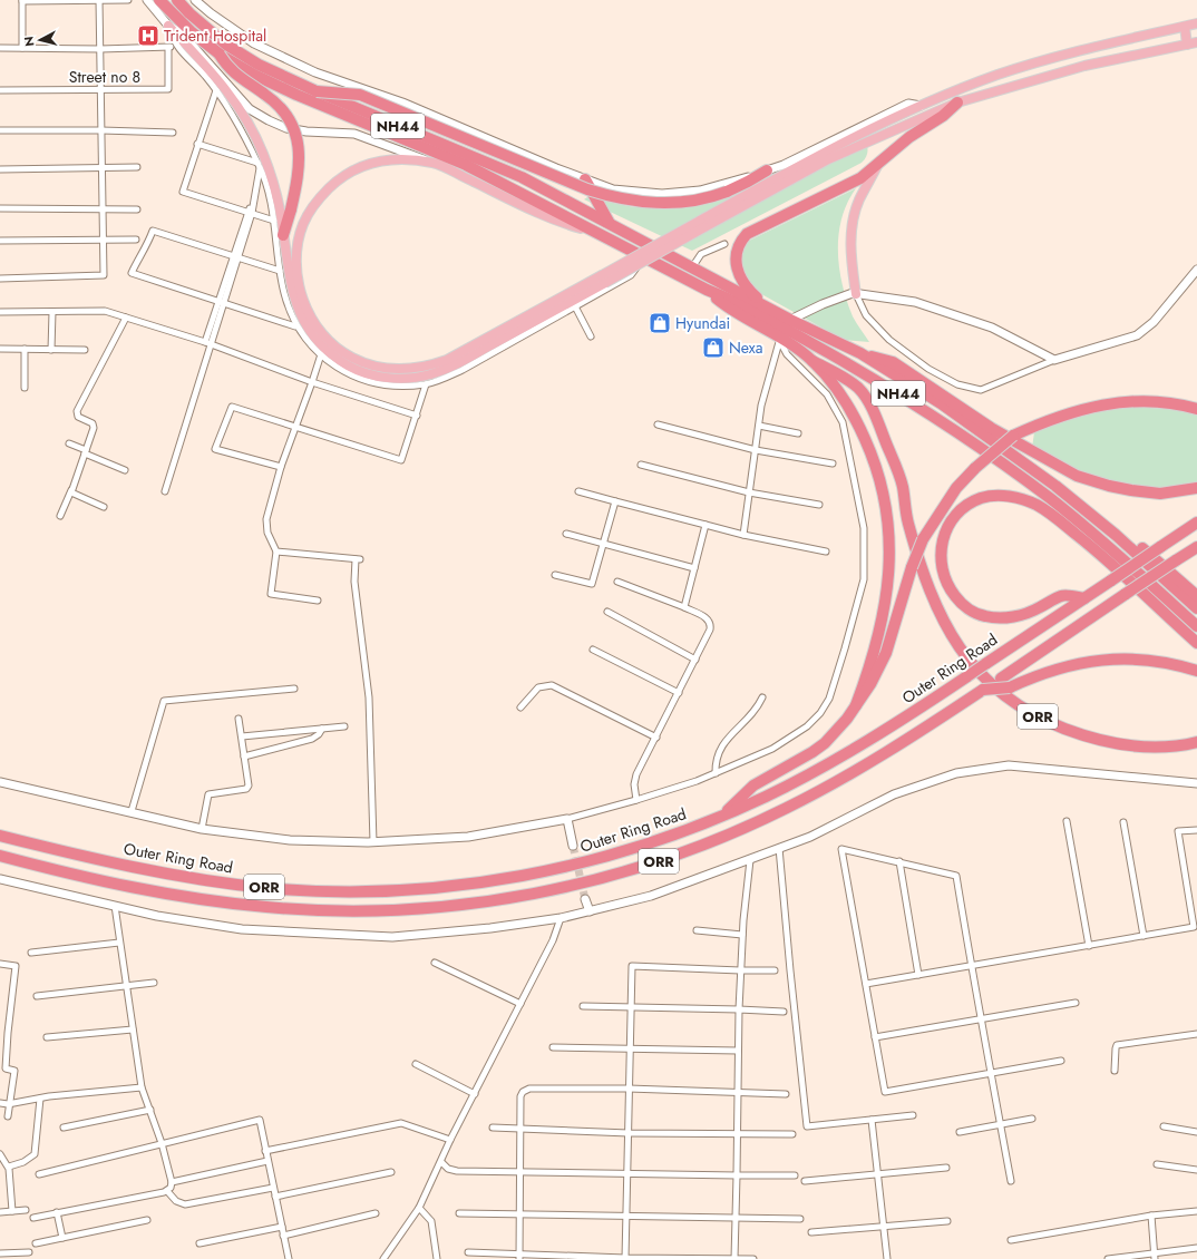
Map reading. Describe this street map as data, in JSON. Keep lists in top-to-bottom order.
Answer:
{
  "streets": {
    "highway": ["NH44", "Outer Ring Road", "ORR"],
    "street": ["Street no 8"]
  },
  "crossings": [
    ["NH44", "ORR"]
  ],
  "places": {
    "hospital": ["Trident Hospital"],
    "shop": ["Hyundai", "Nexa"]
  },
  "north": "left"
}
